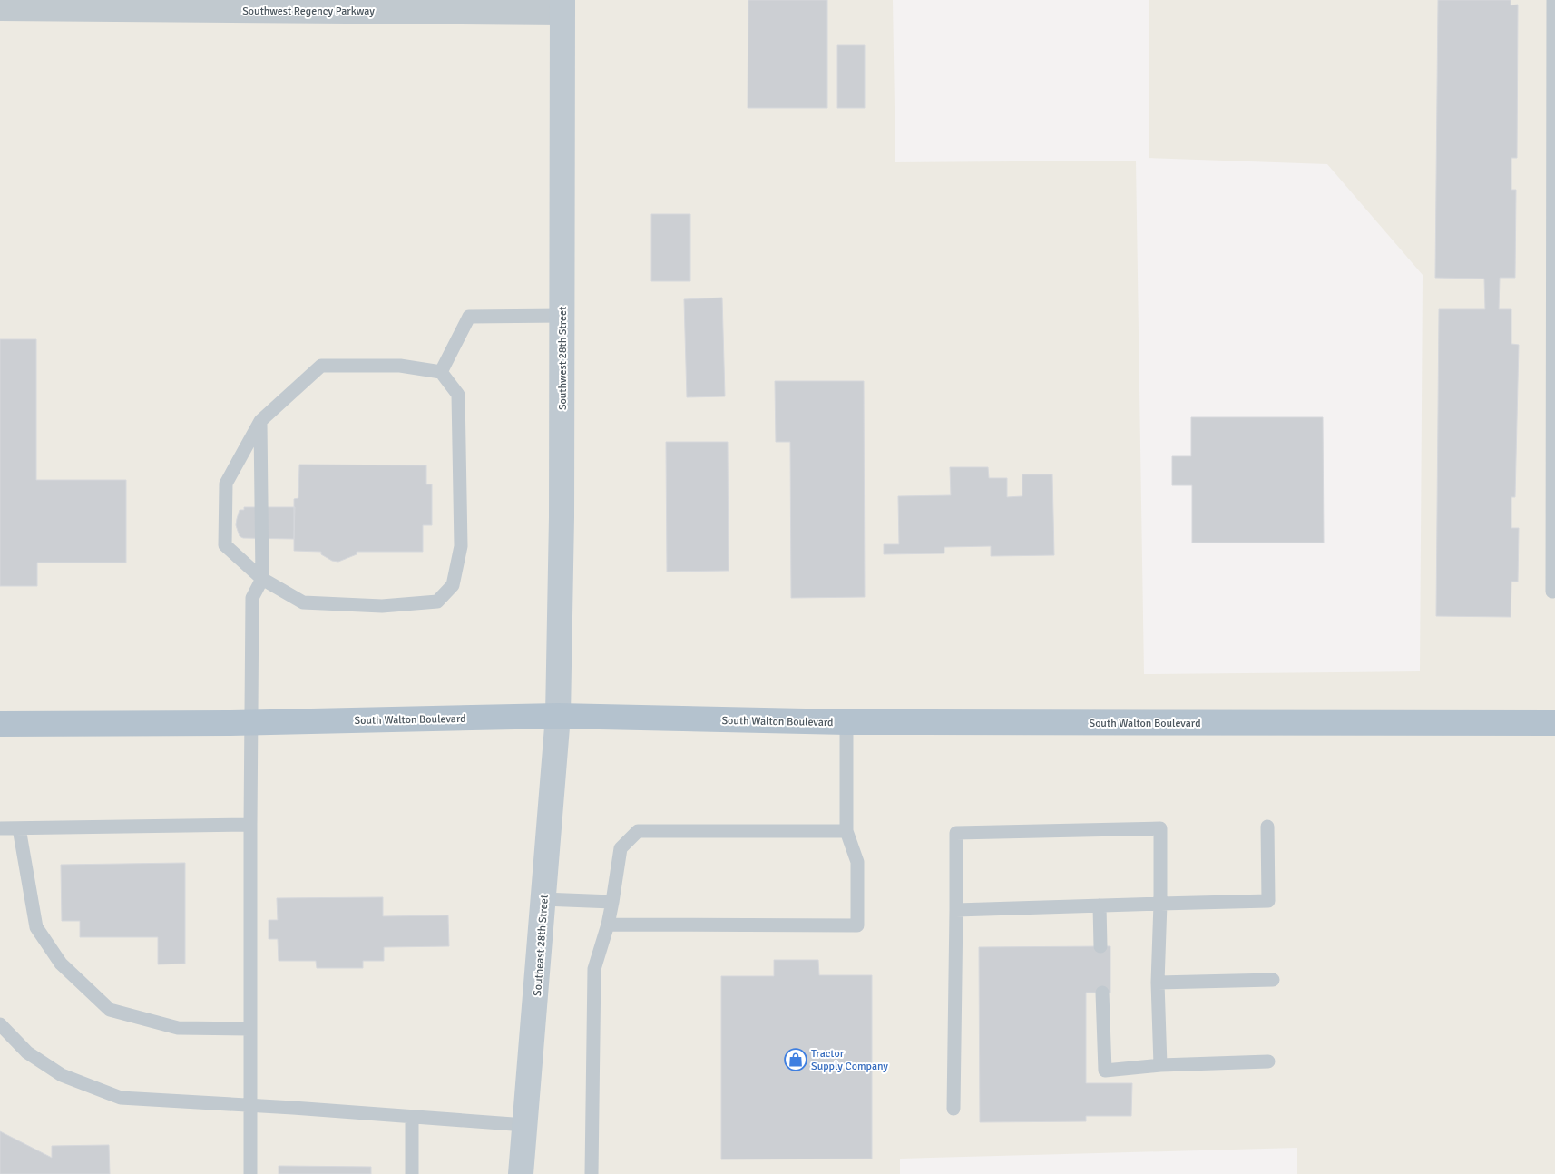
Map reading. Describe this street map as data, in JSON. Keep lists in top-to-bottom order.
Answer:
{
  "streets": {
    "main road": ["South Walton Boulevard"],
    "street": ["Southwest Regency Parkway", "Southwest 28th Street", "Southeast 28th Street"]
  },
  "crossings": [
    ["Southwest Regency Parkway", "Southwest 28th Street"],
    ["Southwest 28th Street", "South Walton Boulevard"],
    ["Southwest 28th Street", "Southeast 28th Street"],
    ["South Walton Boulevard", "Southeast 28th Street"]
  ],
  "places": {
    "shop": ["Tractor Supply Company"]
  }
}
